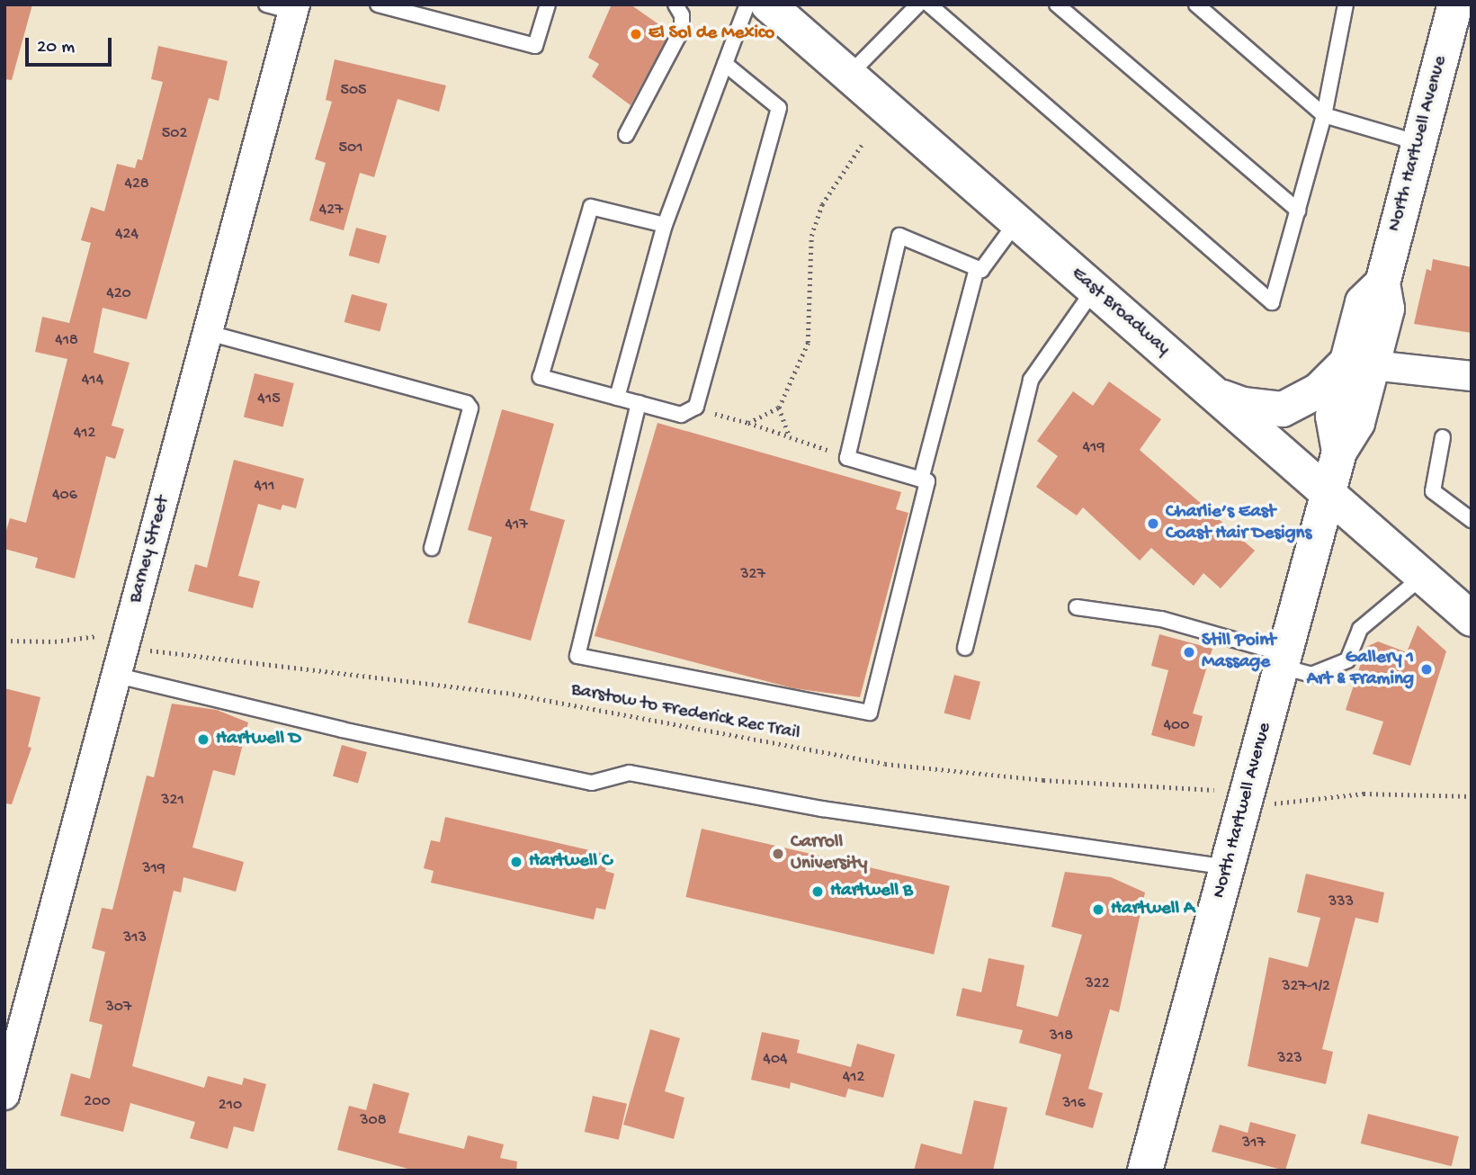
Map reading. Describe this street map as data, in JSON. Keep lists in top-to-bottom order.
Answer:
{
  "streets": {
    "street": ["North Hartwell Avenue", "East Broadway", "Barney Street"],
    "path": ["Barstow to Frederick Rec Trail"]
  },
  "crossings": [
    ["North Hartwell Avenue", "East Broadway"]
  ],
  "places": [
    "El Sol de Mexico",
    "Charlie’s East Coast Hair Designs",
    "Still Point Massage",
    "Gallery 1 Art & Framing",
    "Hartwell D",
    "Carroll University",
    "Hartwell C",
    "Hartwell B",
    "Hartwell A"
  ],
  "house_numbers": [
    "505",
    "502",
    "501",
    "428",
    "427",
    "424",
    "420",
    "418",
    "414",
    "415",
    "412",
    "419",
    "411",
    "406",
    "417",
    "327",
    "400",
    "321",
    "319",
    "333",
    "313",
    "322",
    "327-1/2",
    "307",
    "318",
    "323",
    "404",
    "412",
    "200",
    "316",
    "210",
    "308",
    "317"
  ],
  "scale_bar": "20 m"
}
